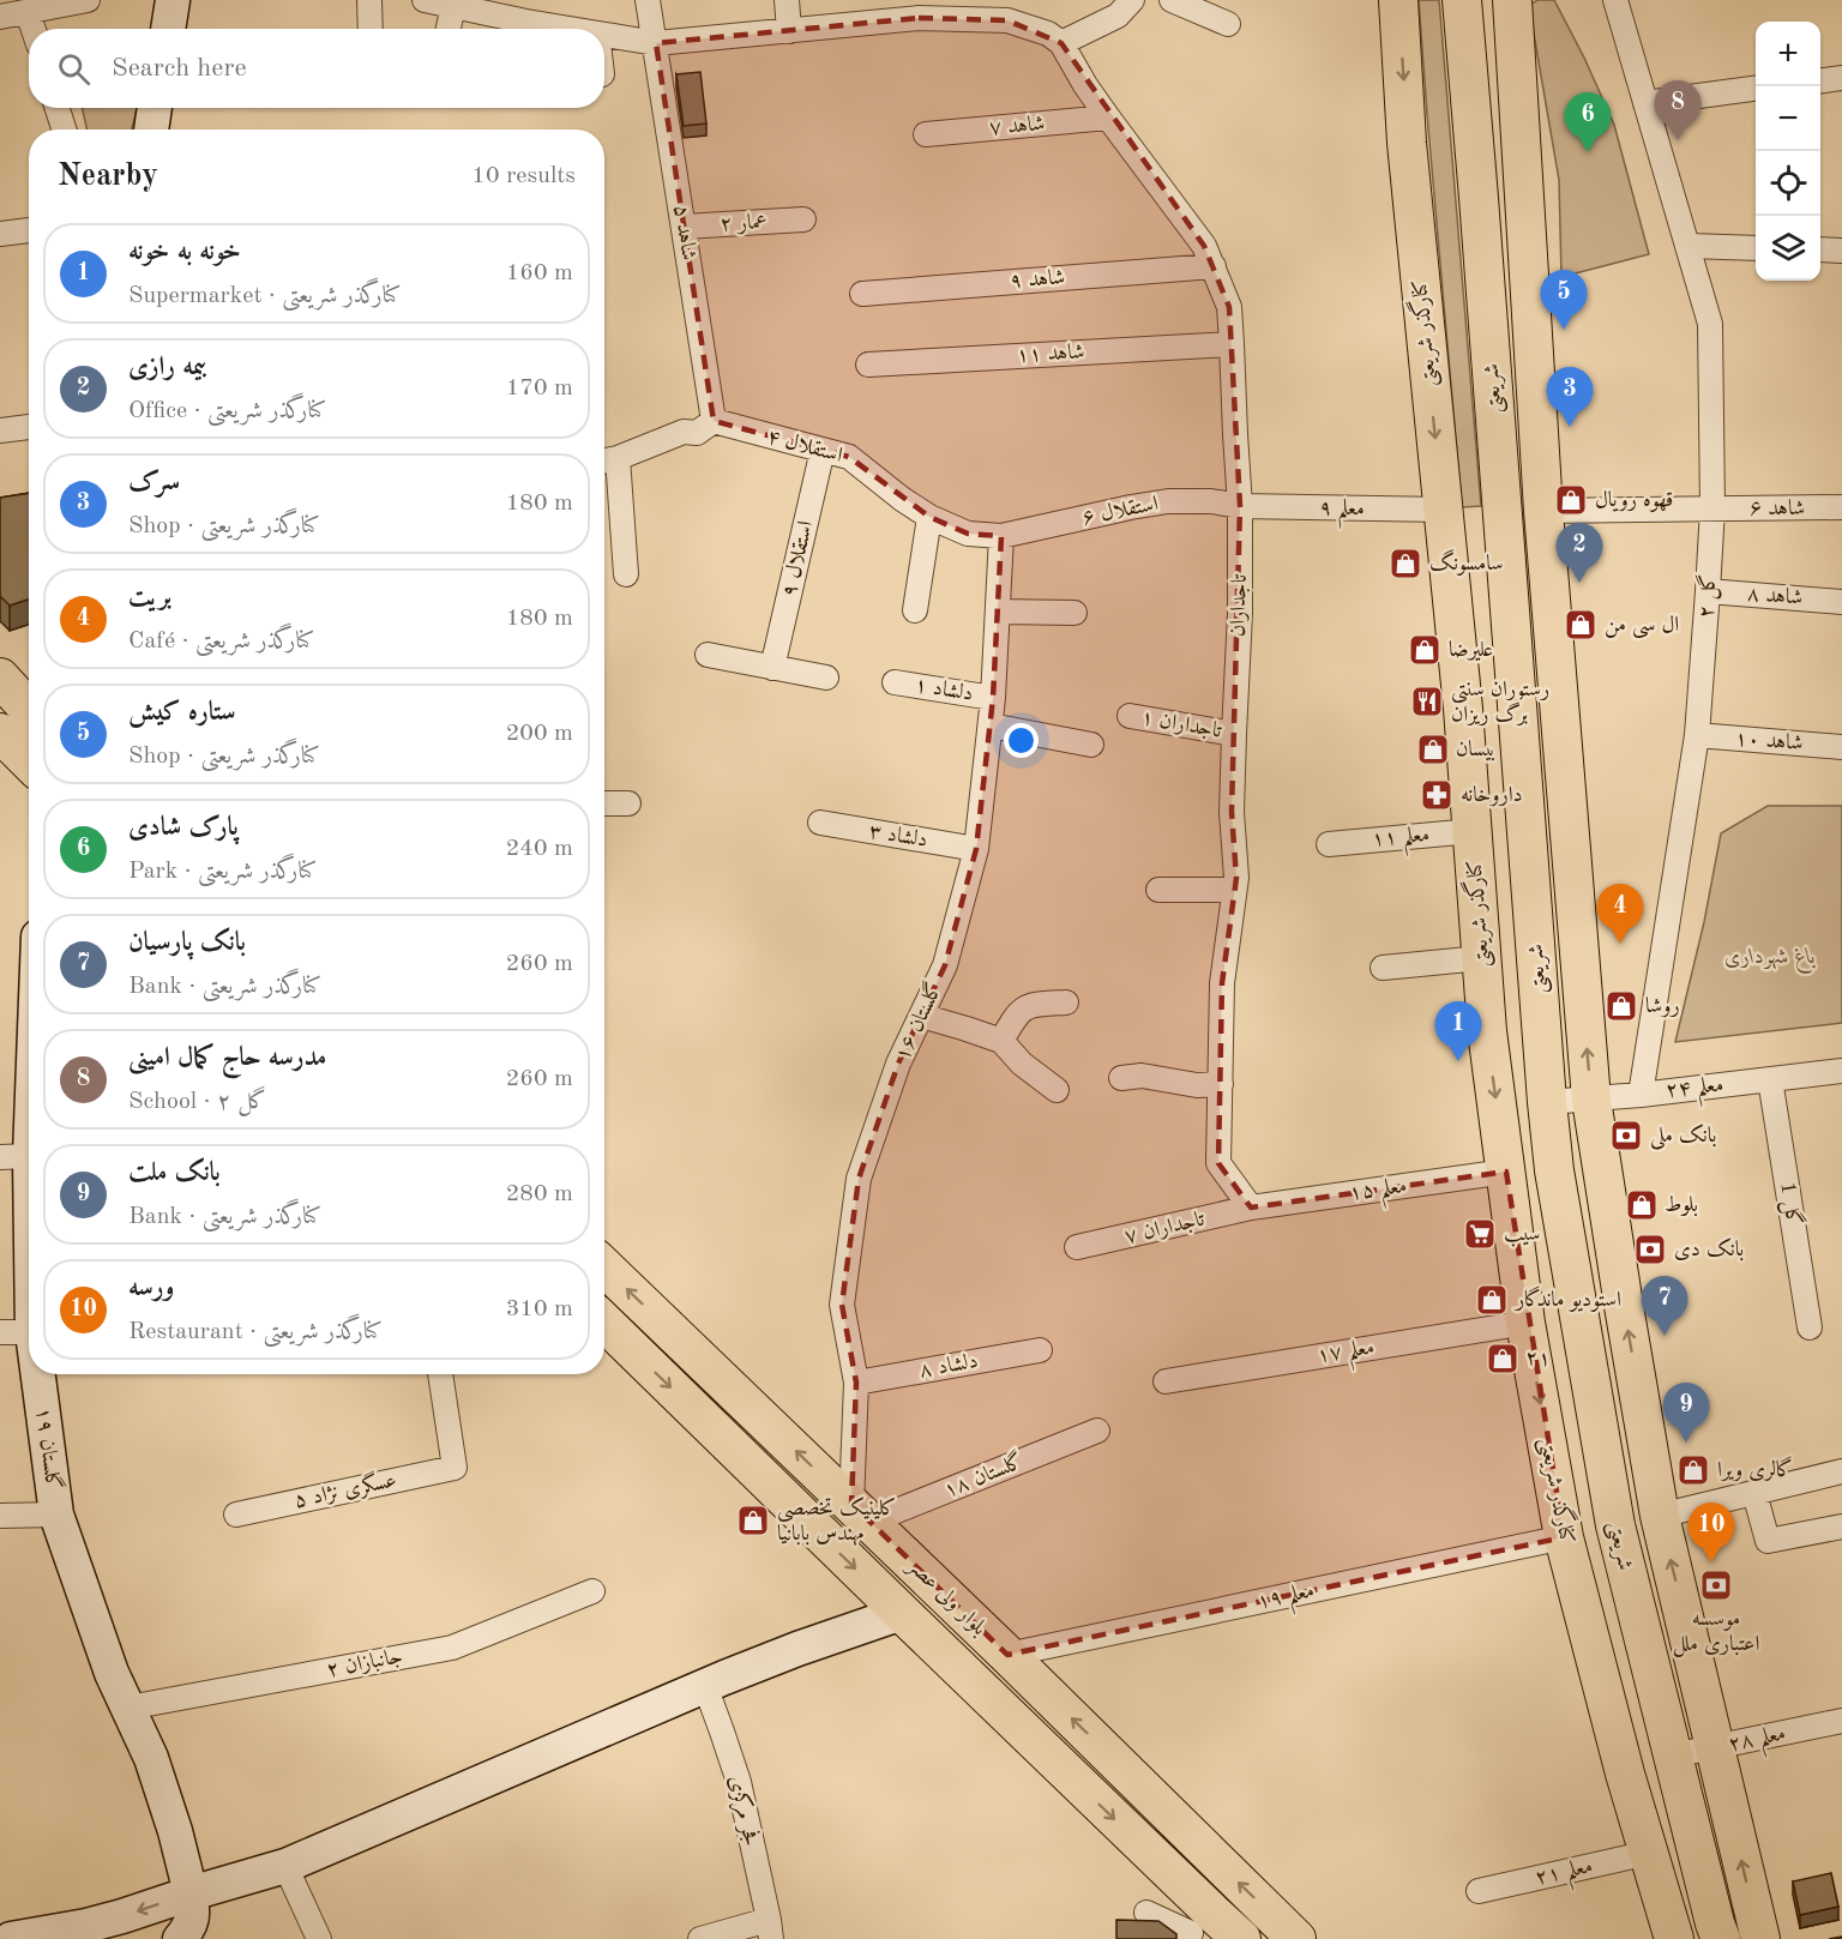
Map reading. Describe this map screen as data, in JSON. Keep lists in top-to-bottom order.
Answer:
{
  "streets": {
    "main road": [
      "کنارگذر شریعتی",
      "شریعتی",
      "گلستان ۱۹",
      "بلوار ولی عصر"
    ],
    "street": [
      "شاهد ۷",
      "عمار ۲",
      "شاهد ۵",
      "شاهد ۹",
      "شاهد ۱۱",
      "استقلال ۴",
      "معلم ۹",
      "شاهد ۶",
      "استقلال ۶",
      "استقلال ۹",
      "گل ۲",
      "شاهد ۸",
      "تاجداران",
      "دلشاد ۱",
      "تاجداران ۱",
      "شاهد ۱۰",
      "دلشاد ۳",
      "معلم ۱۱",
      "گلستان ۱۶",
      "معلم ۲۴",
      "معلم ۱۵",
      "گل 1",
      "تاجداران ۷",
      "معلم ۱۷",
      "دلشاد ۸",
      "گلستان ۱۸",
      "عسگری نژاد ۵",
      "معلم ۱۹",
      "جانبازان ۲",
      "معلم ۲۸",
      "فجر مرکزی",
      "معلم ۲۱"
    ]
  },
  "crossings": [
    ["شاهد ۷", "تاجداران"],
    ["عمار ۲", "شاهد ۵"],
    ["شاهد ۵", "استقلال ۴"],
    ["شاهد ۹", "تاجداران"],
    ["کنارگذر شریعتی", "معلم ۹"],
    ["کنارگذر شریعتی", "معلم ۱۱"],
    ["کنارگذر شریعتی", "معلم ۱۵"],
    ["کنارگذر شریعتی", "معلم ۱۷"],
    ["کنارگذر شریعتی", "معلم ۱۹"],
    ["کنارگذر شریعتی", "معلم ۲۱"],
    ["شاهد ۱۱", "تاجداران"],
    ["شریعتی", "معلم ۲۴"],
    ["شریعتی", "معلم ۲۸"],
    ["استقلال ۴", "استقلال ۶"],
    ["استقلال ۴", "استقلال ۹"],
    ["استقلال ۴", "گلستان ۱۶"],
    ["معلم ۹", "استقلال ۶"],
    ["معلم ۹", "تاجداران"],
    ["شاهد ۶", "گل ۲"],
    ["استقلال ۶", "تاجداران"],
    ["استقلال ۶", "گلستان ۱۶"],
    ["گل ۲", "شاهد ۸"],
    ["گل ۲", "شاهد ۱۰"],
    ["گل ۲", "معلم ۲۴"],
    ["تاجداران", "تاجداران ۱"],
    ["تاجداران", "معلم ۱۵"],
    ["تاجداران", "تاجداران ۷"],
    ["دلشاد ۱", "گلستان ۱۶"],
    ["دلشاد ۳", "گلستان ۱۶"],
    ["گلستان ۱۶", "دلشاد ۸"],
    ["گلستان ۱۶", "گلستان ۱۸"],
    ["گلستان ۱۶", "بلوار ولی عصر"],
    ["معلم ۲۴", "گل 1"],
    ["معلم ۱۵", "تاجداران ۷"],
    ["گلستان ۱۹", "جانبازان ۲"],
    ["گلستان ۱۸", "بلوار ولی عصر"],
    ["معلم ۱۹", "بلوار ولی عصر"]
  ],
  "parks": ["باغ شهرداری"],
  "places": {
    "shop": [
      "قهوه رویال",
      "سامسونگ",
      "ال سی من",
      "علیرضا",
      "بیسان",
      "روشا",
      "بلوط",
      "استودیو ماندگار",
      "۲۱",
      "گالری ویرا",
      "کلینیک تخصصی مهندس بابانیا"
    ],
    "restaurant": ["رستوران سنتی برگ ریزان"],
    "pharmacy": ["داروخانه"],
    "bank": ["بانک ملی", "بانک دی", "موسسه اعتباری ملل"],
    "supermarket": ["سیب"]
  },
  "page": {
    "map_buttons": ["+", "−"],
    "search": "Search here",
    "pins": [
      "8",
      "6",
      "5",
      "3",
      "2",
      "4",
      "1",
      "7",
      "9",
      "10"
    ],
    "heading": ["Nearby", "10 results"],
    "list": [
      {
        "mark": "1",
        "name": "خونه به خونه",
        "note": "Supermarket · کنارگذر شریعتی",
        "value": "160 m"
      },
      {
        "mark": "2",
        "name": "بیمه رازی",
        "note": "Office · کنارگذر شریعتی",
        "value": "170 m"
      },
      {
        "mark": "3",
        "name": "سرک",
        "note": "Shop · کنارگذر شریعتی",
        "value": "180 m"
      },
      {
        "mark": "4",
        "name": "بریت",
        "note": "Café · کنارگذر شریعتی",
        "value": "180 m"
      },
      {
        "mark": "5",
        "name": "ستاره کیش",
        "note": "Shop · کنارگذر شریعتی",
        "value": "200 m"
      },
      {
        "mark": "6",
        "name": "پارک شادی",
        "note": "Park · کنارگذر شریعتی",
        "value": "240 m"
      },
      {
        "mark": "7",
        "name": "بانک پارسیان",
        "note": "Bank · کنارگذر شریعتی",
        "value": "260 m"
      },
      {
        "mark": "8",
        "name": "مدرسه حاج کمال امینی",
        "note": "School · گل ۲",
        "value": "260 m"
      },
      {
        "mark": "9",
        "name": "بانک ملت",
        "note": "Bank · کنارگذر شریعتی",
        "value": "280 m"
      },
      {
        "mark": "10",
        "name": "ورسه",
        "note": "Restaurant · کنارگذر شریعتی",
        "value": "310 m"
      }
    ]
  }
}
